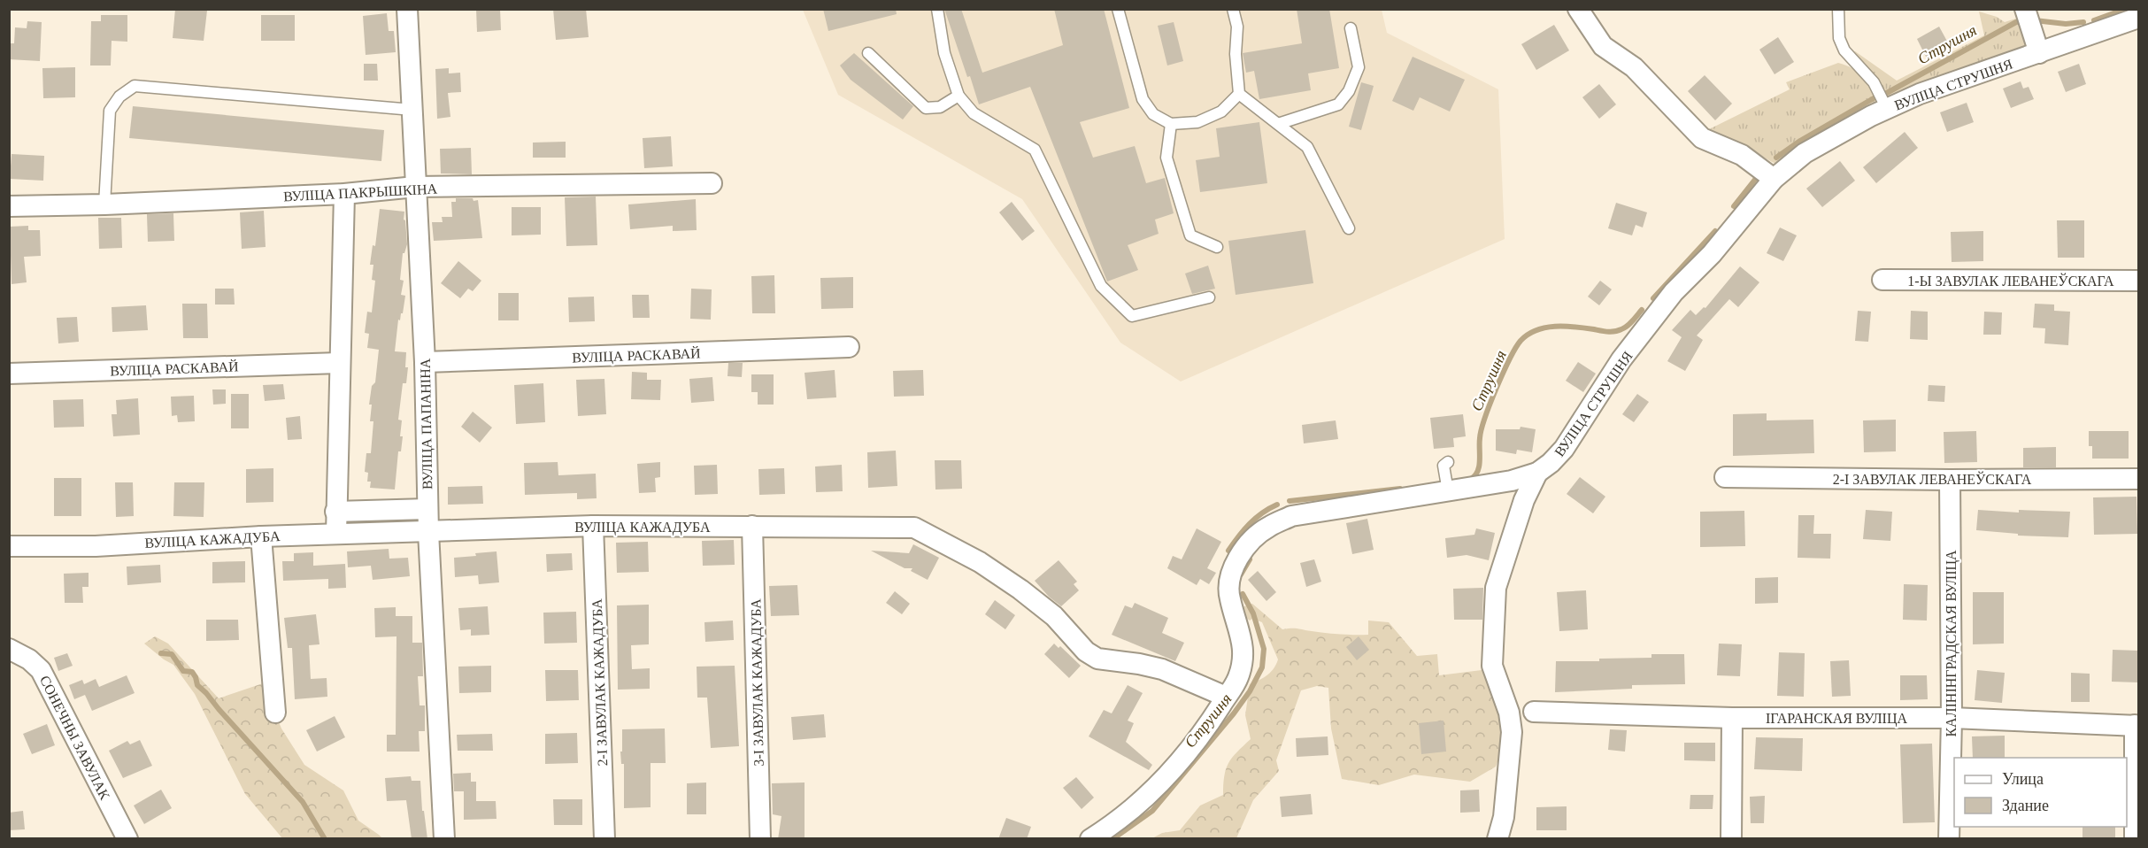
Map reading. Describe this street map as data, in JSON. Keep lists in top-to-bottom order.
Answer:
{
  "streets": {
    "street": [
      "ВУЛІЦА СТРУШНЯ",
      "ВУЛІЦА ПАКРЫШКІНА",
      "1-Ы ЗАВУЛАК ЛЕВАНЕЎСКАГА",
      "ВУЛІЦА РАСКАВАЙ",
      "ВУЛІЦА ПАПАНІНА",
      "2-І ЗАВУЛАК ЛЕВАНЕЎСКАГА",
      "ВУЛІЦА КАЖАДУБА",
      "КАЛІНІНГРАДСКАЯ ВУЛІЦА",
      "2-І ЗАВУЛАК КАЖАДУБА",
      "3-І ЗАВУЛАК КАЖАДУБА",
      "ІГАРАНСКАЯ ВУЛІЦА",
      "СОНЕЧНЫ ЗАВУЛАК"
    ]
  },
  "crossings": [
    ["ВУЛІЦА СТРУШНЯ", "ВУЛІЦА КАЖАДУБА"],
    ["ВУЛІЦА ПАКРЫШКІНА", "ВУЛІЦА ПАПАНІНА"],
    ["ВУЛІЦА РАСКАВАЙ", "ВУЛІЦА ПАПАНІНА"],
    ["ВУЛІЦА ПАПАНІНА", "ВУЛІЦА КАЖАДУБА"],
    ["2-І ЗАВУЛАК ЛЕВАНЕЎСКАГА", "КАЛІНІНГРАДСКАЯ ВУЛІЦА"],
    ["ВУЛІЦА КАЖАДУБА", "2-І ЗАВУЛАК КАЖАДУБА"],
    ["ВУЛІЦА КАЖАДУБА", "3-І ЗАВУЛАК КАЖАДУБА"],
    ["КАЛІНІНГРАДСКАЯ ВУЛІЦА", "ІГАРАНСКАЯ ВУЛІЦА"]
  ],
  "water": ["Струшня"],
  "legend": ["Улица", "Здание"]
}
